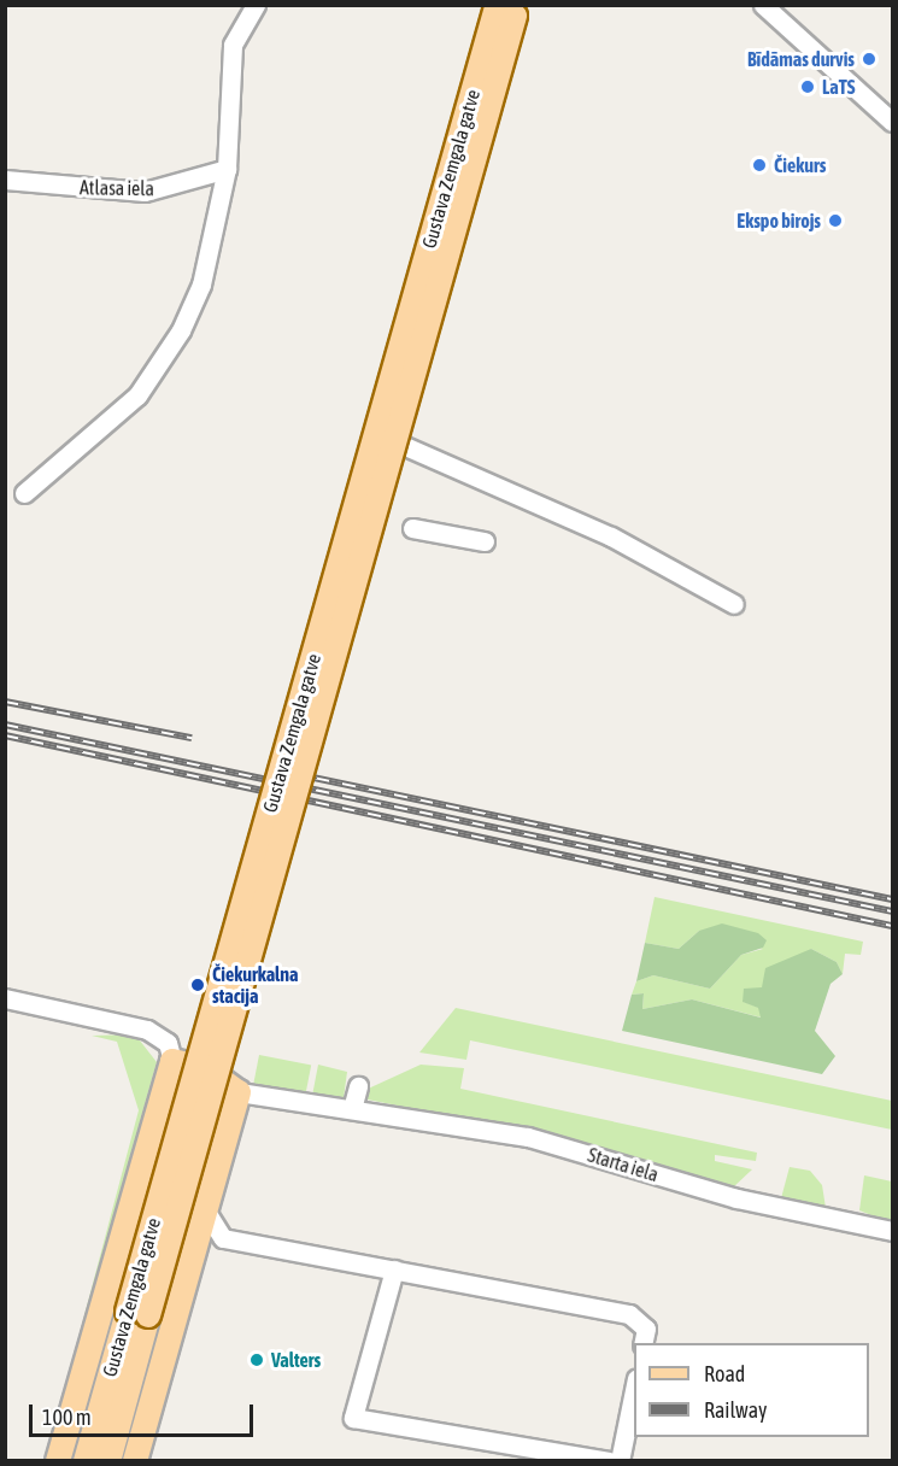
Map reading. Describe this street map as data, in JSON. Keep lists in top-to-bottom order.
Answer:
{
  "streets": {
    "main road": ["Gustava Zemgala gatve"],
    "street": ["Atlasa iela", "Starta iela"]
  },
  "places": [
    "Bīdāmas durvis",
    "LaTS",
    "Čiekurs",
    "Ekspo birojs",
    "Čiekurkalna stacija",
    "Valters"
  ],
  "legend": ["Road", "Railway"],
  "scale_bar": "100 m"
}
